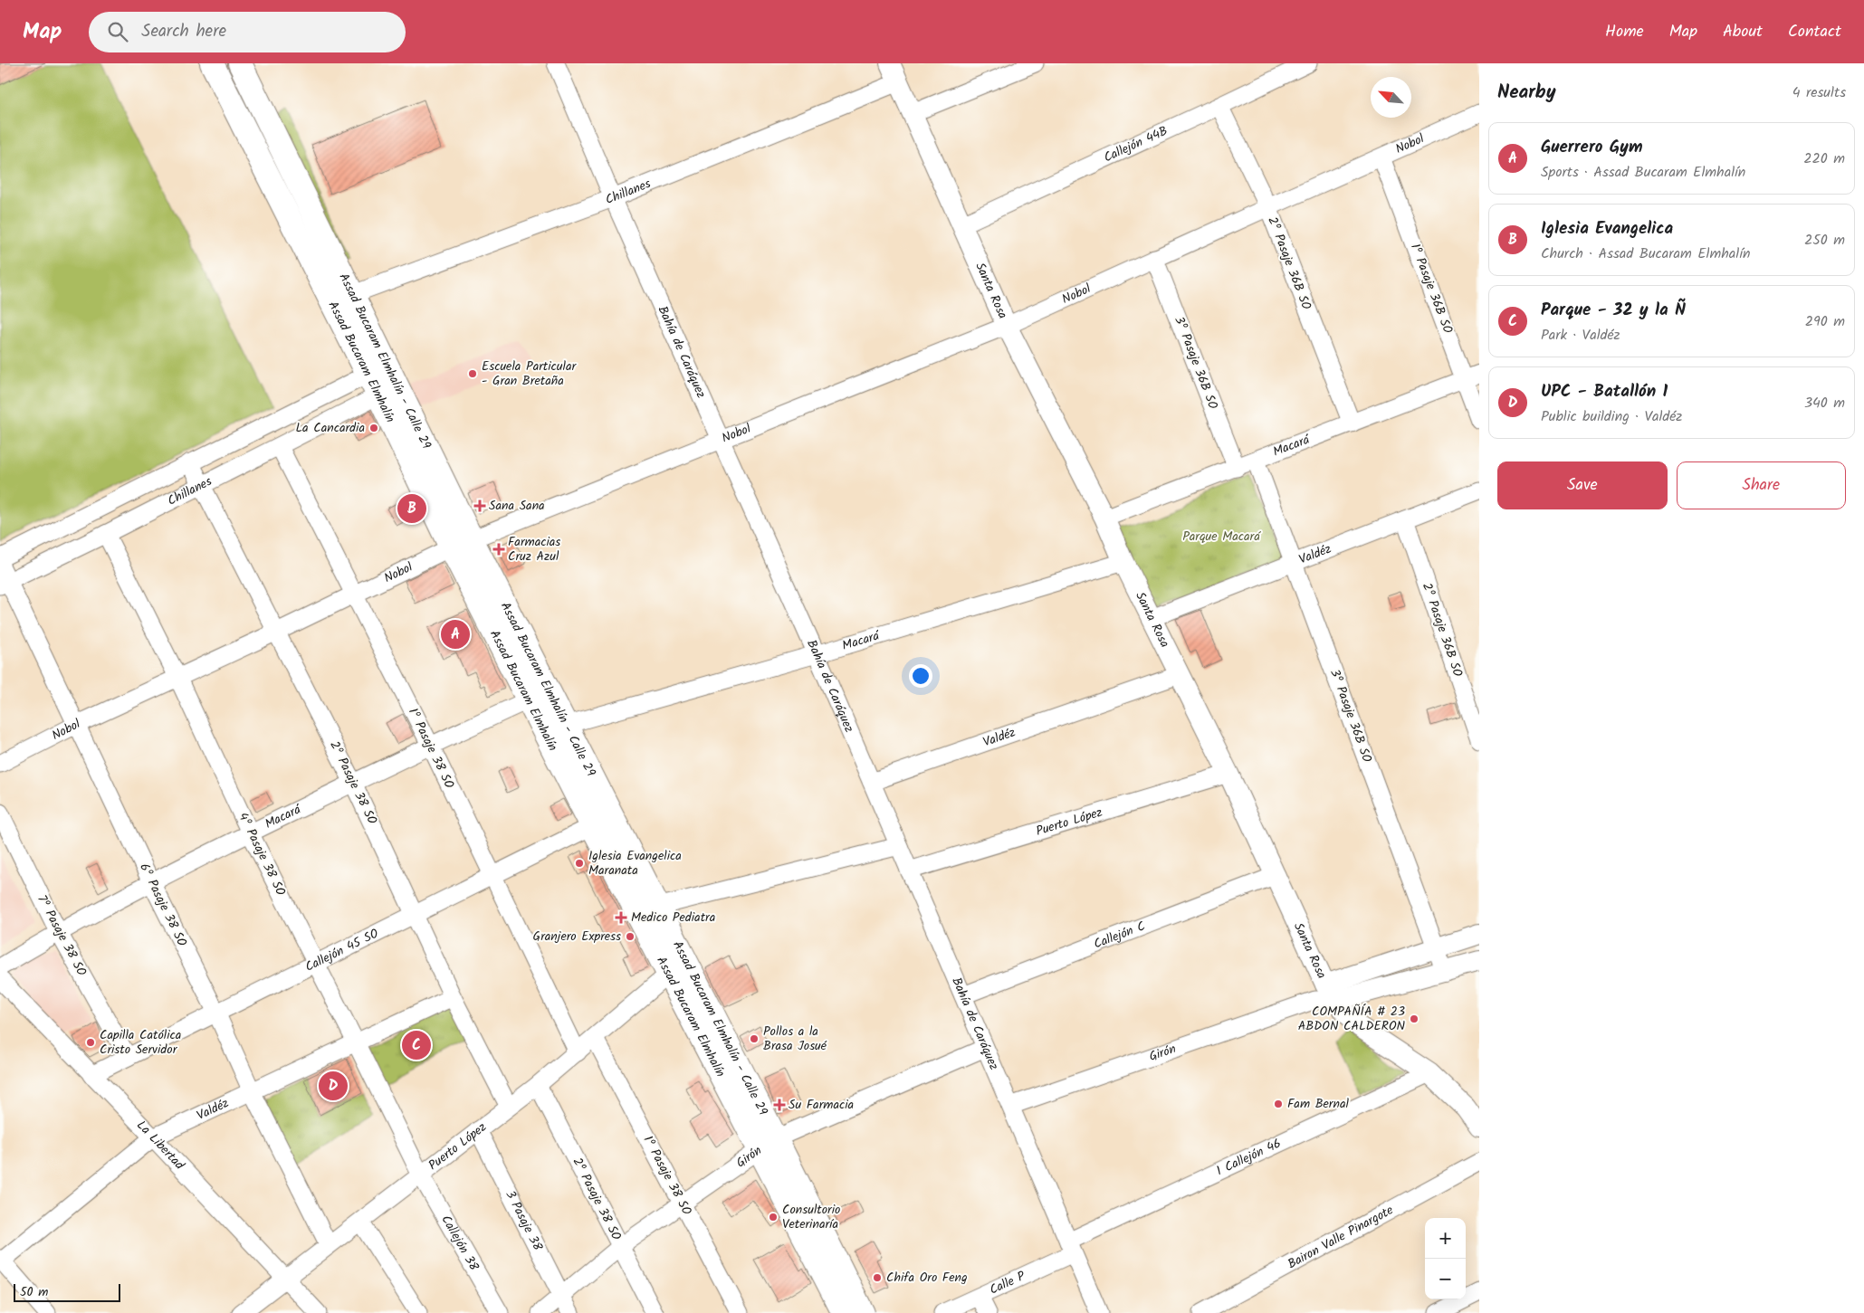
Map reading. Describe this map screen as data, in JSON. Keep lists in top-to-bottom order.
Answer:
{
  "streets": {
    "main road": ["Assad Bucaram Elmhalín - Calle 29", "Assad Bucaram Elmhalín"],
    "street": [
      "Nobol",
      "Callejón 44B",
      "Chillanes",
      "2º Pasaje 36B SO",
      "1º Pasaje 36B SO",
      "Santa Rosa",
      "Bahía de Caráquez",
      "3º Pasaje 36B SO",
      "Macará",
      "Valdéz",
      "1º Pasaje 38 SO",
      "2º Pasaje 38 SO",
      "Puerto López",
      "4º Pasaje 38 SO",
      "6º Pasaje 38 SO",
      "7º Pasaje 38 SO",
      "Callejón C",
      "Callejón 45 SO",
      "Girón",
      "La Libertad",
      "1 Callejón 46",
      "3 Pasaje 38",
      "Bairon Valle Pinargote",
      "Callejón 38",
      "Calle P"
    ]
  },
  "crossings": [
    ["Nobol", "2º Pasaje 36B SO"],
    ["Nobol", "1º Pasaje 36B SO"],
    ["Nobol", "Santa Rosa"],
    ["Nobol", "Bahía de Caráquez"],
    ["Nobol", "Assad Bucaram Elmhalín - Calle 29"],
    ["Nobol", "Assad Bucaram Elmhalín"],
    ["Nobol", "3º Pasaje 36B SO"],
    ["Nobol", "1º Pasaje 38 SO"],
    ["Nobol", "2º Pasaje 38 SO"],
    ["Nobol", "4º Pasaje 38 SO"],
    ["Nobol", "6º Pasaje 38 SO"],
    ["Callejón 44B", "2º Pasaje 36B SO"],
    ["Callejón 44B", "Santa Rosa"],
    ["Chillanes", "Santa Rosa"],
    ["Chillanes", "Bahía de Caráquez"],
    ["Chillanes", "Assad Bucaram Elmhalín - Calle 29"],
    ["Chillanes", "Assad Bucaram Elmhalín"],
    ["Chillanes", "1º Pasaje 38 SO"],
    ["Chillanes", "2º Pasaje 38 SO"],
    ["Chillanes", "4º Pasaje 38 SO"],
    ["Chillanes", "6º Pasaje 38 SO"],
    ["2º Pasaje 36B SO", "Macará"],
    ["2º Pasaje 36B SO", "Valdéz"],
    ["1º Pasaje 36B SO", "Macará"],
    ["Santa Rosa", "Macará"],
    ["Santa Rosa", "Valdéz"],
    ["Santa Rosa", "Puerto López"],
    ["Santa Rosa", "Callejón C"],
    ["Santa Rosa", "Girón"],
    ["Santa Rosa", "1 Callejón 46"],
    ["Bahía de Caráquez", "Macará"],
    ["Bahía de Caráquez", "Valdéz"],
    ["Bahía de Caráquez", "Puerto López"],
    ["Bahía de Caráquez", "Callejón C"],
    ["Bahía de Caráquez", "Girón"],
    ["Bahía de Caráquez", "1 Callejón 46"],
    ["Bahía de Caráquez", "Calle P"],
    ["Assad Bucaram Elmhalín - Calle 29", "Assad Bucaram Elmhalín"],
    ["Assad Bucaram Elmhalín - Calle 29", "Macará"],
    ["Assad Bucaram Elmhalín - Calle 29", "Girón"],
    ["Assad Bucaram Elmhalín", "Macará"],
    ["Assad Bucaram Elmhalín", "Puerto López"],
    ["Assad Bucaram Elmhalín", "Callejón 45 SO"],
    ["Assad Bucaram Elmhalín", "Girón"],
    ["3º Pasaje 36B SO", "Macará"],
    ["3º Pasaje 36B SO", "Valdéz"],
    ["3º Pasaje 36B SO", "Girón"],
    ["Macará", "1º Pasaje 38 SO"],
    ["Macará", "2º Pasaje 38 SO"],
    ["Macará", "4º Pasaje 38 SO"],
    ["Macará", "6º Pasaje 38 SO"],
    ["Macará", "7º Pasaje 38 SO"],
    ["Valdéz", "2º Pasaje 38 SO"],
    ["Valdéz", "4º Pasaje 38 SO"],
    ["Valdéz", "6º Pasaje 38 SO"],
    ["Valdéz", "La Libertad"],
    ["1º Pasaje 38 SO", "Puerto López"],
    ["1º Pasaje 38 SO", "Callejón 45 SO"],
    ["1º Pasaje 38 SO", "Girón"],
    ["2º Pasaje 38 SO", "Puerto López"],
    ["2º Pasaje 38 SO", "Callejón 45 SO"],
    ["2º Pasaje 38 SO", "Girón"],
    ["Puerto López", "4º Pasaje 38 SO"],
    ["Puerto López", "6º Pasaje 38 SO"],
    ["Puerto López", "La Libertad"],
    ["Puerto López", "3 Pasaje 38"],
    ["Puerto López", "Callejón 38"],
    ["4º Pasaje 38 SO", "Callejón 45 SO"],
    ["4º Pasaje 38 SO", "Callejón 38"],
    ["6º Pasaje 38 SO", "Callejón 45 SO"],
    ["7º Pasaje 38 SO", "Callejón 45 SO"],
    ["Callejón 45 SO", "La Libertad"],
    ["Girón", "3 Pasaje 38"],
    ["1 Callejón 46", "Calle P"]
  ],
  "parks": ["Parque Macará"],
  "places": {
    "other": [
      "Escuela Particular - Gran Bretaña",
      "La Cancardia",
      "Iglesia Evangelica Maranata",
      "Granjero Express",
      "COMPAÑÍA # 23 ABDON CALDERON",
      "Pollos a la Brasa Josué",
      "Capilla Católica Cristo Servidor",
      "Fam Bernal",
      "Consultorio Veterinaría",
      "Chifa Oro Feng"
    ],
    "health": [
      "Sana Sana",
      "Farmacias Cruz Azul",
      "Medico Pediatra",
      "Su Farmacia"
    ]
  },
  "scale_bar": "50 m",
  "north": "top left",
  "page": {
    "header": "Map",
    "search": "Search here",
    "nav": [
      "Home",
      "Map",
      "About",
      "Contact"
    ],
    "heading": ["Nearby", "4 results"],
    "list": [
      {
        "mark": "A",
        "name": "Guerrero Gym",
        "note": "Sports · Assad Bucaram Elmhalín",
        "value": "220 m"
      },
      {
        "mark": "B",
        "name": "Iglesia Evangelica",
        "note": "Church · Assad Bucaram Elmhalín",
        "value": "250 m"
      },
      {
        "mark": "C",
        "name": "Parque - 32 y la Ñ",
        "note": "Park · Valdéz",
        "value": "290 m"
      },
      {
        "mark": "D",
        "name": "UPC - Batallón 1",
        "note": "Public building · Valdéz",
        "value": "340 m"
      }
    ],
    "buttons": ["Save", "Share"],
    "pins": [
      "B",
      "A",
      "C",
      "D"
    ],
    "map_buttons": ["+", "−"],
    "scale": "50 m"
  }
}
